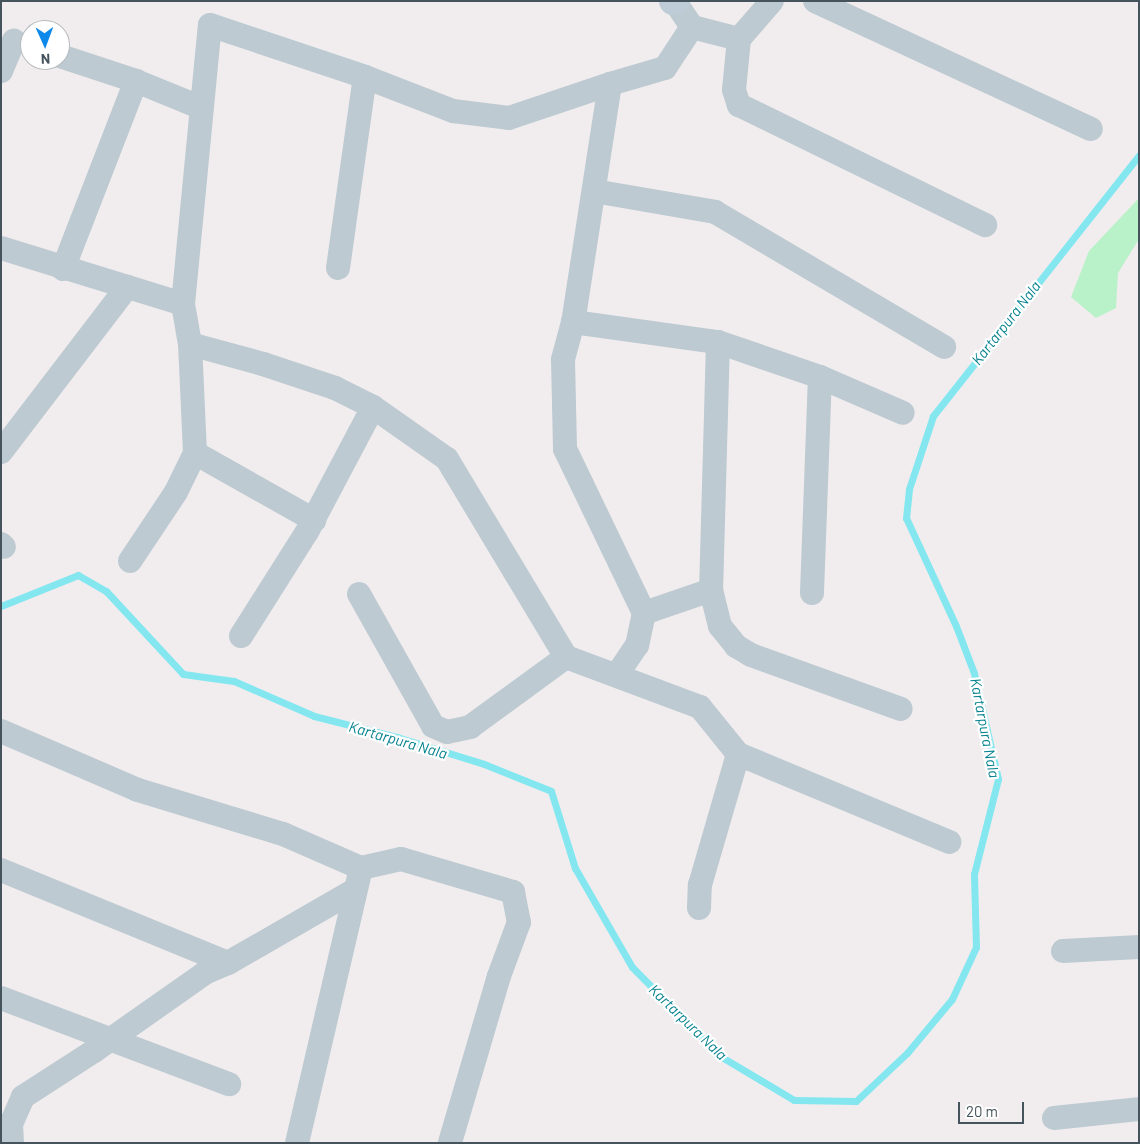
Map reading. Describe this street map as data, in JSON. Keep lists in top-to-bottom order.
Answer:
{
  "water": ["Kartarpura Nala"],
  "scale_bar": "20 m",
  "north": "bottom"
}
